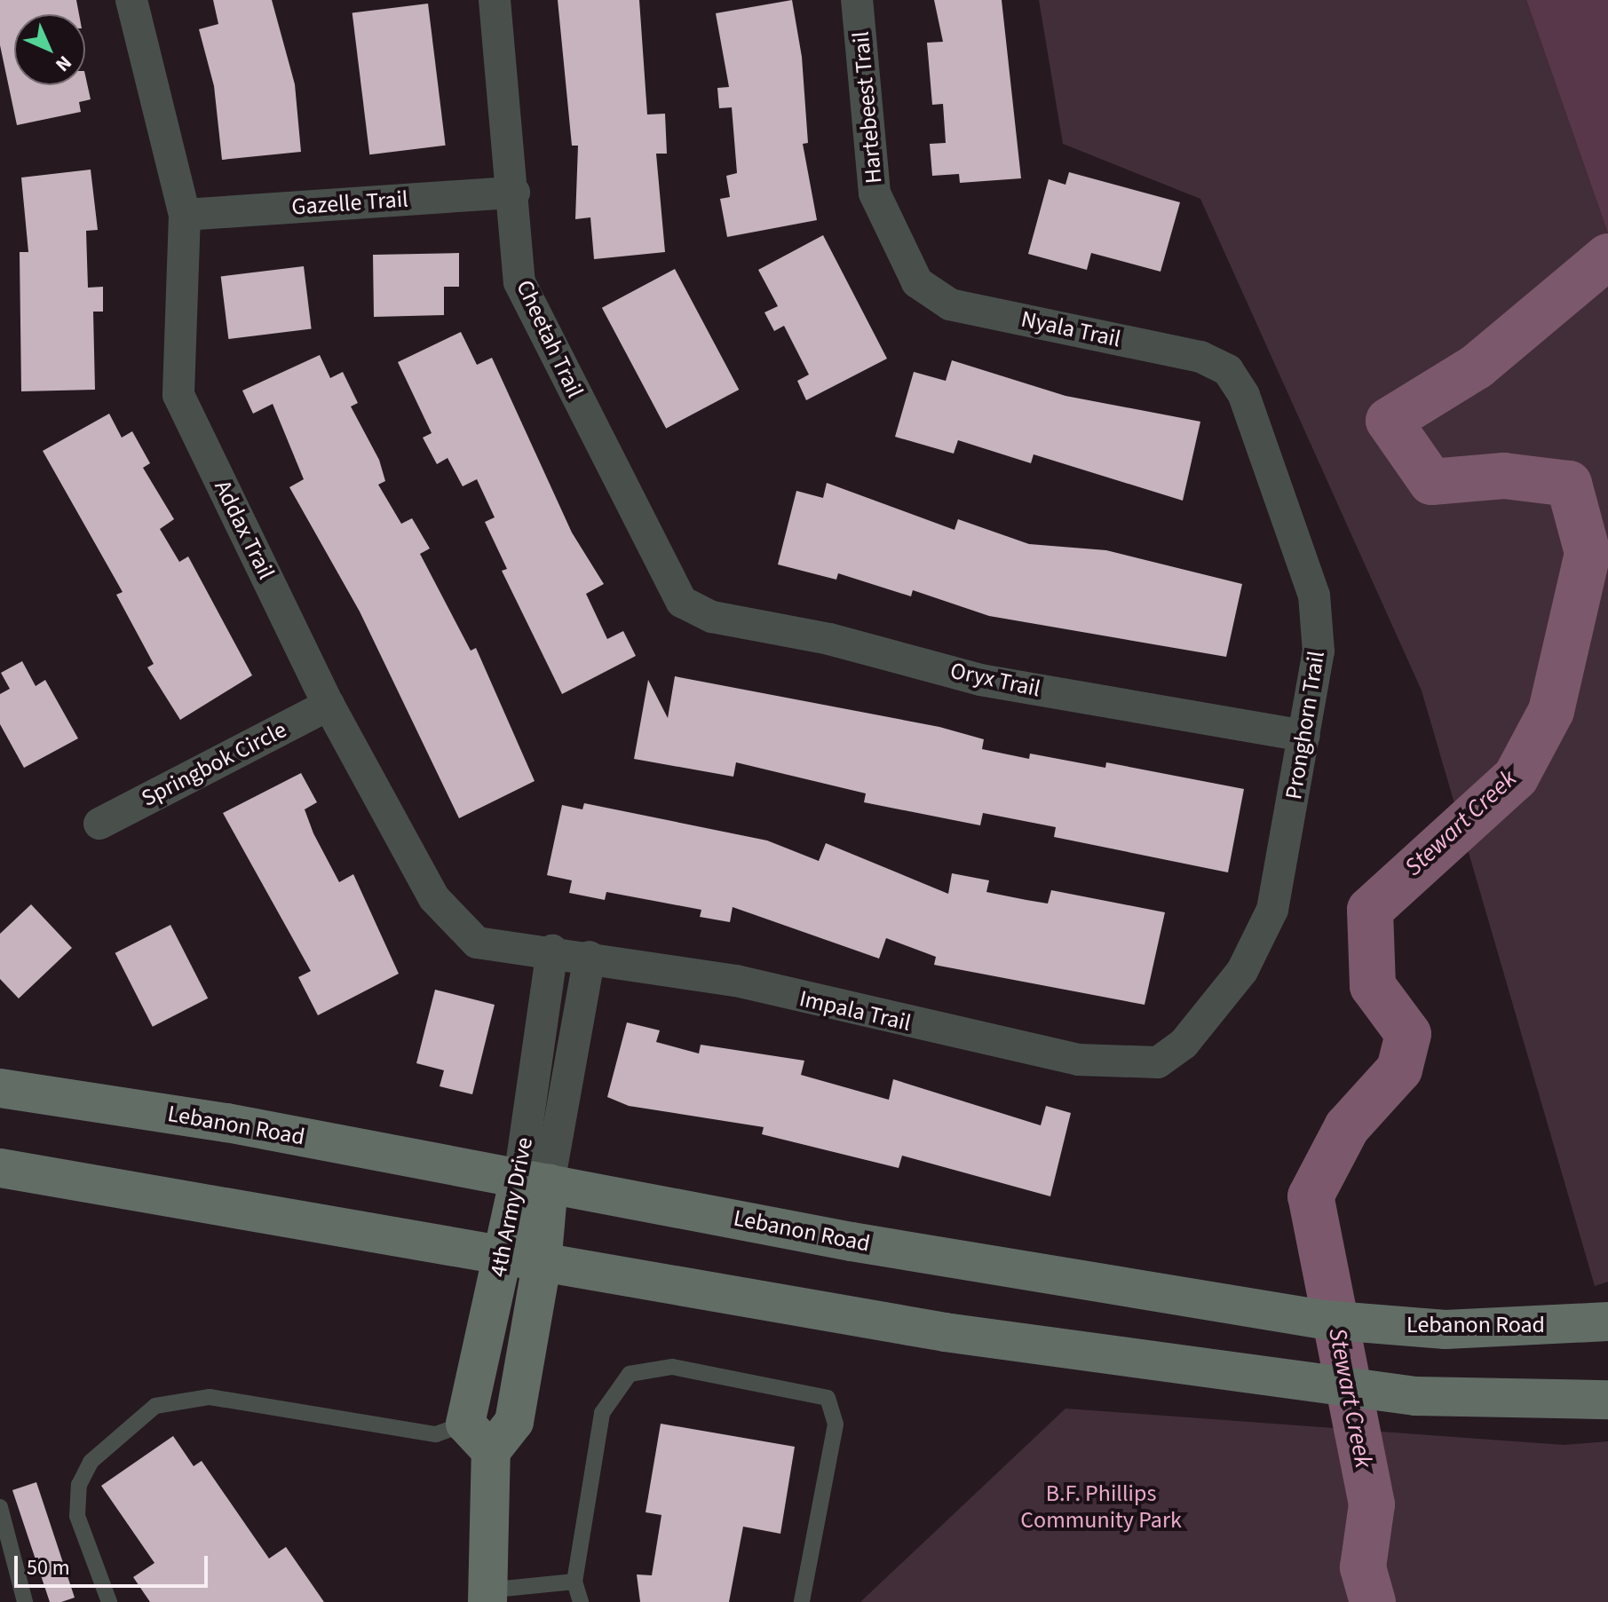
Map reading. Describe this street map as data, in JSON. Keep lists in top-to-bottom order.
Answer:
{
  "streets": {
    "main road": ["Lebanon Road", "4th Army Drive"],
    "street": [
      "Hartebeest Trail",
      "Gazelle Trail",
      "Nyala Trail",
      "Cheetah Trail",
      "Addax Trail",
      "Oryx Trail",
      "Pronghorn Trail",
      "Springbok Circle",
      "Impala Trail"
    ]
  },
  "crossings": [
    ["Hartebeest Trail", "Nyala Trail"],
    ["Gazelle Trail", "Cheetah Trail"],
    ["Gazelle Trail", "Addax Trail"],
    ["Nyala Trail", "Pronghorn Trail"],
    ["Cheetah Trail", "Oryx Trail"],
    ["Addax Trail", "Springbok Circle"],
    ["Addax Trail", "Impala Trail"],
    ["Addax Trail", "4th Army Drive"],
    ["Oryx Trail", "Pronghorn Trail"],
    ["Pronghorn Trail", "Impala Trail"],
    ["Impala Trail", "4th Army Drive"],
    ["Lebanon Road", "4th Army Drive"]
  ],
  "water": ["Stewart Creek"],
  "parks": ["B.F. Phillips Community Park"],
  "scale_bar": "50 m",
  "north": "bottom right"
}
